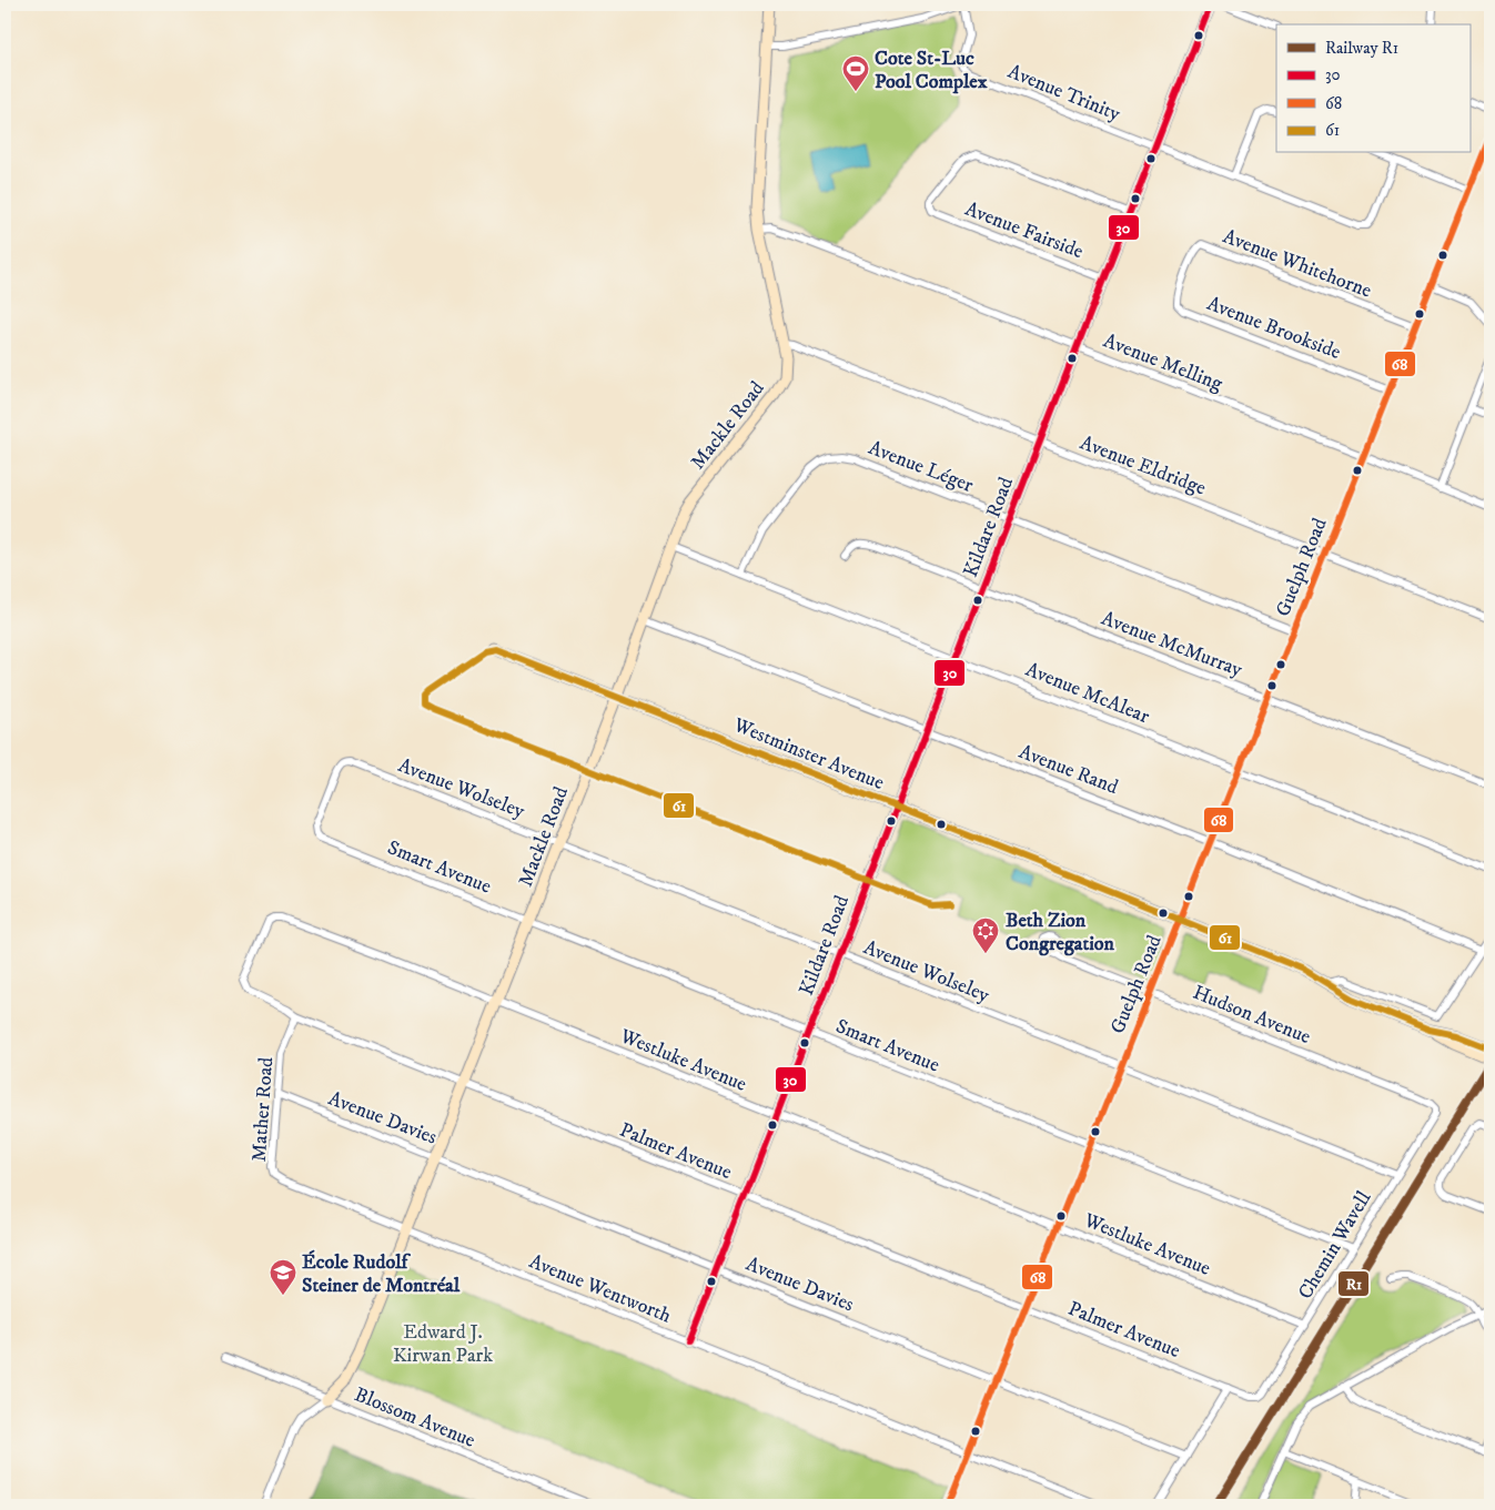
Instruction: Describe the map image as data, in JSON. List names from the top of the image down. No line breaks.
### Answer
{"streets":{"street":["Avenue Trinity","Avenue Fairside","Avenue Whitehorne","Avenue Brookside","Avenue Melling","Mackle Road","Avenue Eldridge","Avenue Léger","Kildare Road","Guelph Road","Avenue McMurray","Avenue McAlear","Westminster Avenue","Avenue Rand","Avenue Wolseley","Smart Avenue","Hudson Avenue","Westluke Avenue","Mather Road","Avenue Davies","Palmer Avenue","Chemin Wavell","Avenue Wentworth","Blossom Avenue"]},"crossings":[["Avenue Trinity","Kildare Road"],["Avenue Fairside","Kildare Road"],["Avenue Whitehorne","Avenue Brookside"],["Avenue Whitehorne","Guelph Road"],["Avenue Brookside","Guelph Road"],["Avenue Melling","Mackle Road"],["Avenue Melling","Kildare Road"],["Avenue Melling","Guelph Road"],["Mackle Road","Avenue Eldridge"],["Mackle Road","Avenue McAlear"],["Mackle Road","Westminster Avenue"],["Mackle Road","Avenue Rand"],["Mackle Road","Avenue Wolseley"],["Mackle Road","Smart Avenue"],["Mackle Road","Westluke Avenue"],["Mackle Road","Avenue Davies"],["Mackle Road","Palmer Avenue"],["Mackle Road","Avenue Wentworth"],["Mackle Road","Blossom Avenue"],["Avenue Eldridge","Kildare Road"],["Avenue Eldridge","Guelph Road"],["Avenue Léger","Kildare Road"],["Avenue Léger","Guelph Road"],["Avenue Léger","Avenue McAlear"],["Kildare Road","Avenue McMurray"],["Kildare Road","Avenue McAlear"],["Kildare Road","Westminster Avenue"],["Kildare Road","Avenue Rand"],["Kildare Road","Avenue Wolseley"],["Kildare Road","Smart Avenue"],["Kildare Road","Westluke Avenue"],["Kildare Road","Avenue Davies"],["Kildare Road","Palmer Avenue"],["Kildare Road","Avenue Wentworth"],["Guelph Road","Avenue McMurray"],["Guelph Road","Avenue McAlear"],["Guelph Road","Westminster Avenue"],["Guelph Road","Avenue Rand"],["Guelph Road","Avenue Wolseley"],["Guelph Road","Smart Avenue"],["Guelph Road","Hudson Avenue"],["Guelph Road","Westluke Avenue"],["Guelph Road","Avenue Davies"],["Guelph Road","Palmer Avenue"],["Guelph Road","Avenue Wentworth"],["Westminster Avenue","Avenue Rand"],["Avenue Wolseley","Smart Avenue"],["Avenue Wolseley","Chemin Wavell"],["Smart Avenue","Chemin Wavell"],["Hudson Avenue","Chemin Wavell"],["Westluke Avenue","Palmer Avenue"],["Westluke Avenue","Chemin Wavell"],["Mather Road","Avenue Davies"],["Mather Road","Palmer Avenue"],["Mather Road","Avenue Wentworth"],["Palmer Avenue","Chemin Wavell"]],"parks":["Edward J. Kirwan Park"],"places":{"sports":["Cote St-Luc Pool Complex"],"synagogue":["Beth Zion Congregation"],"school or university":["École Rudolf Steiner de Montréal"]},"lines":["transit line 30","transit line 68","transit line 61","rail line R1"],"legend":["Railway R1","30","68","61"]}
